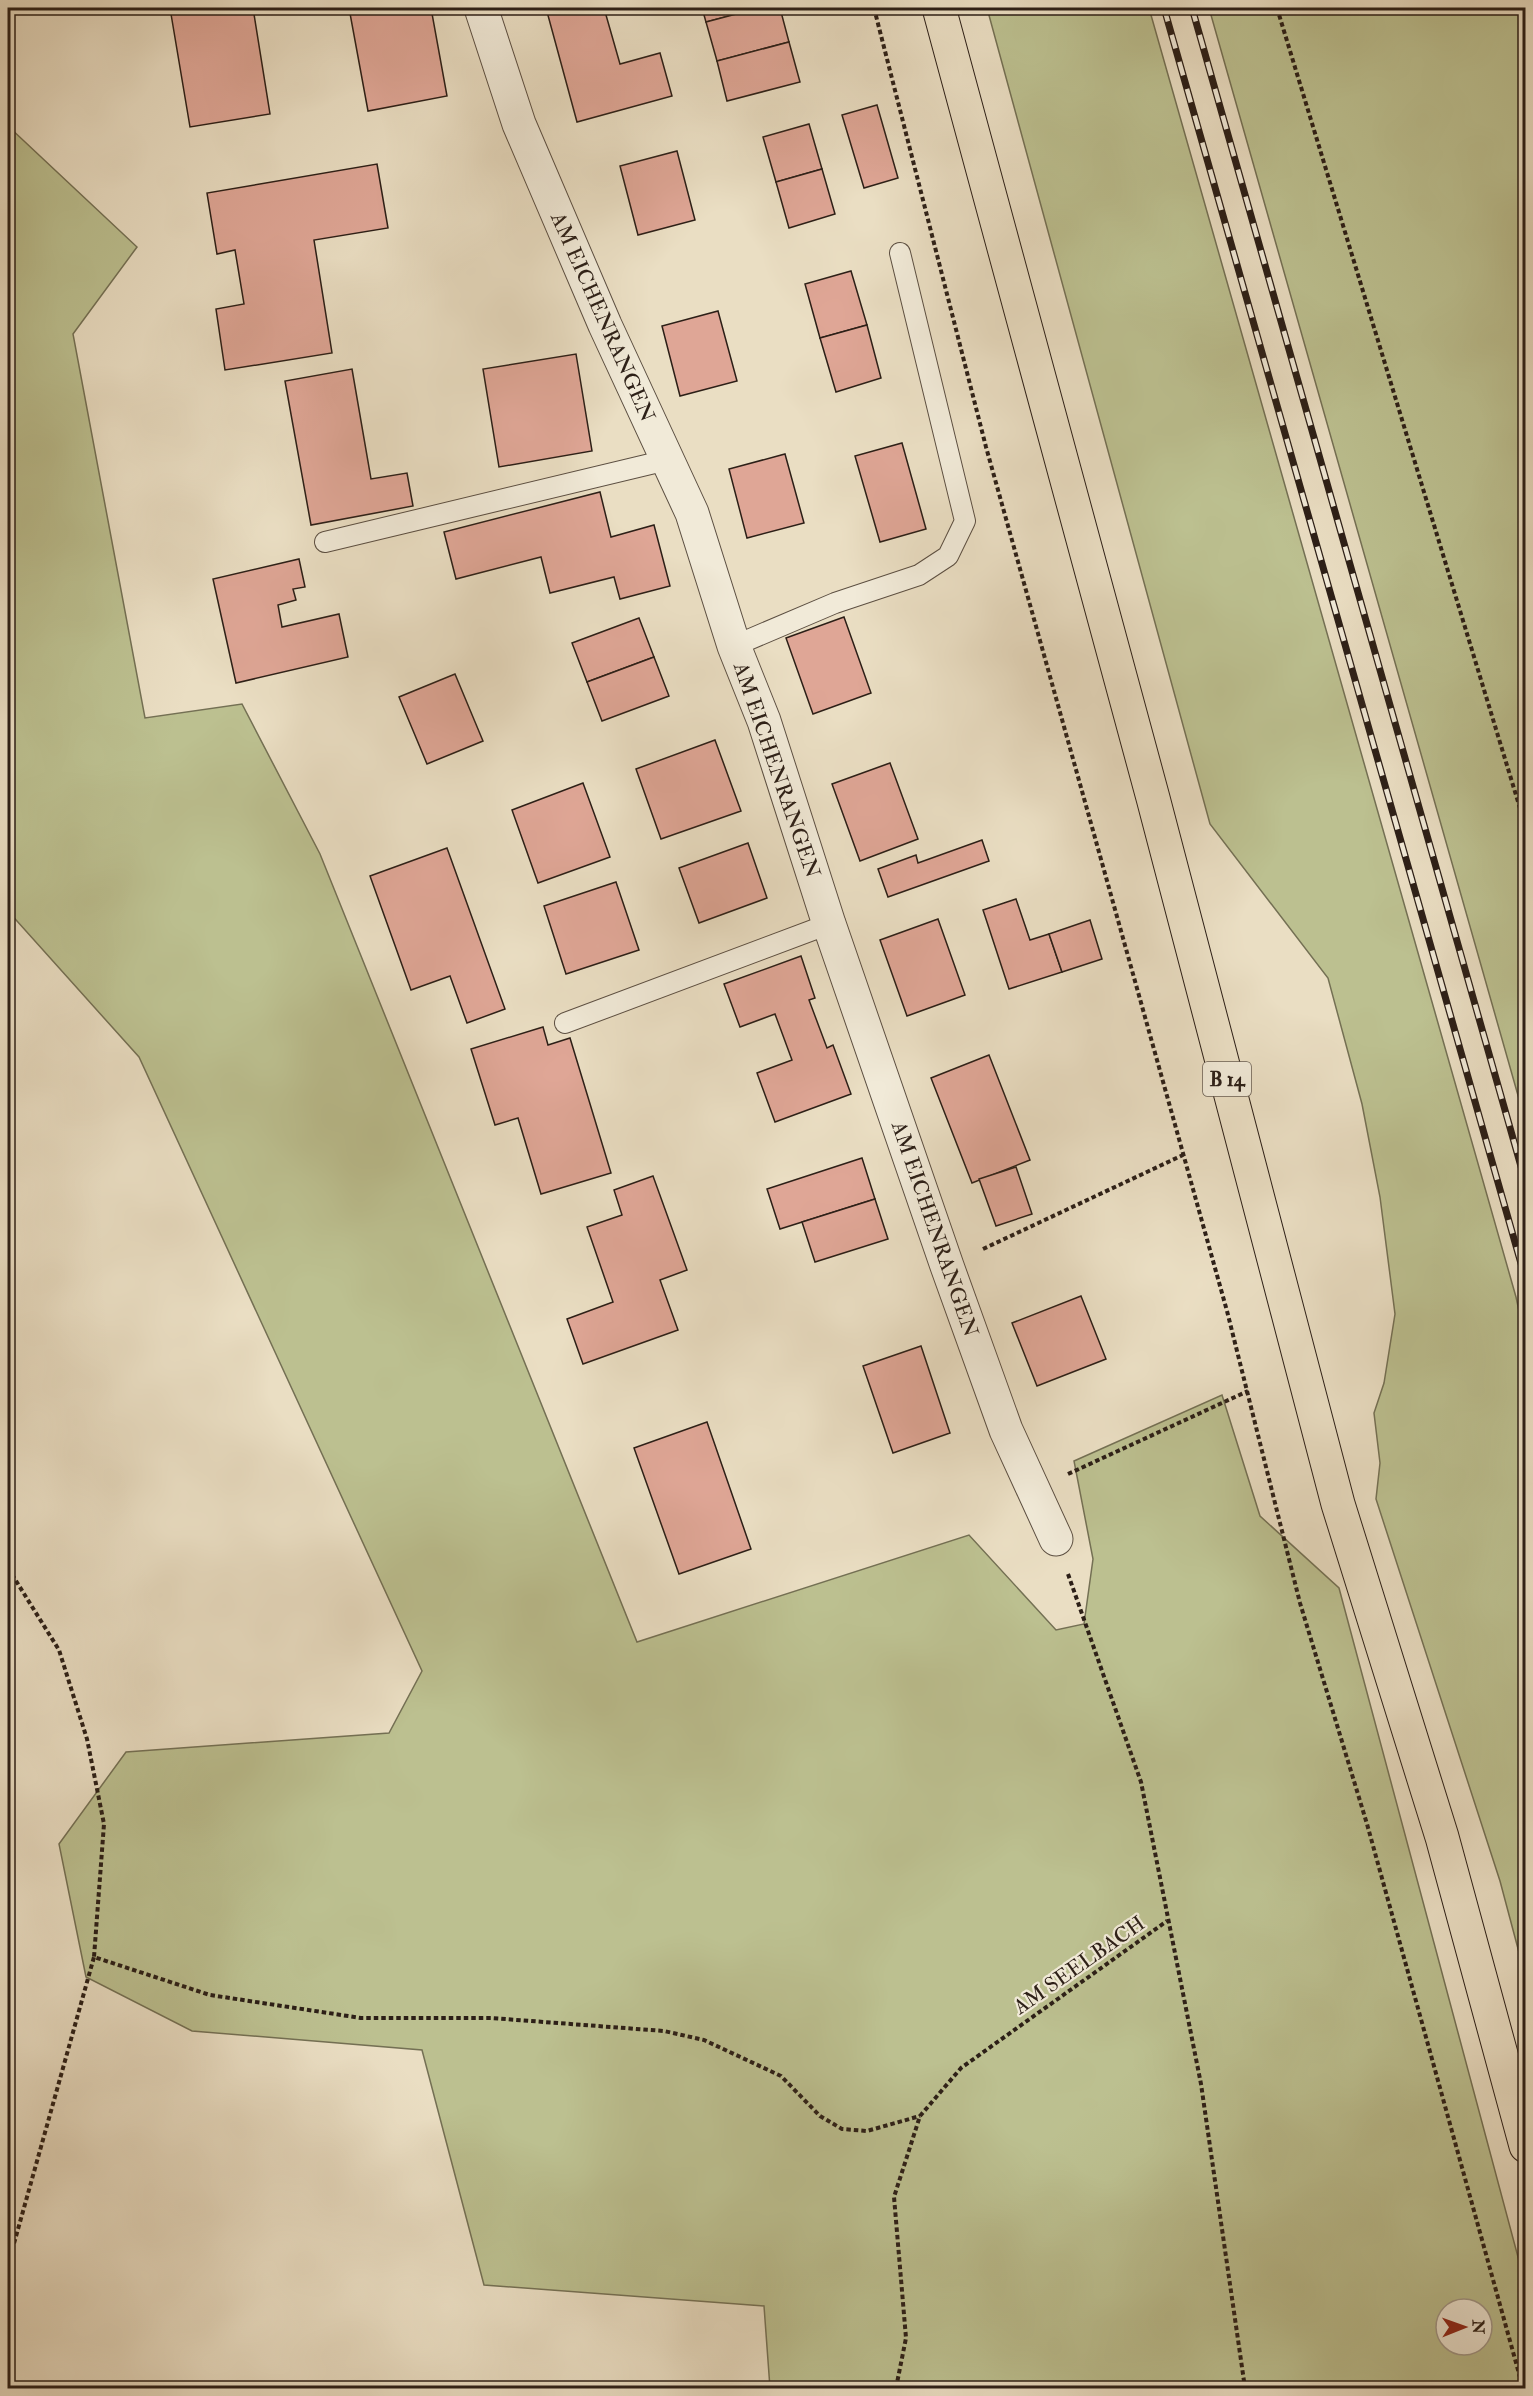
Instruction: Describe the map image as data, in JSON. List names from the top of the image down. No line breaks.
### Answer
{"streets":{"main road":["B 14"],"street":["AM EICHENRANGEN"],"path":["AM SEELBACH"]},"crossings":[["AM EICHENRANGEN","AM SEELBACH"]],"north":"right"}
